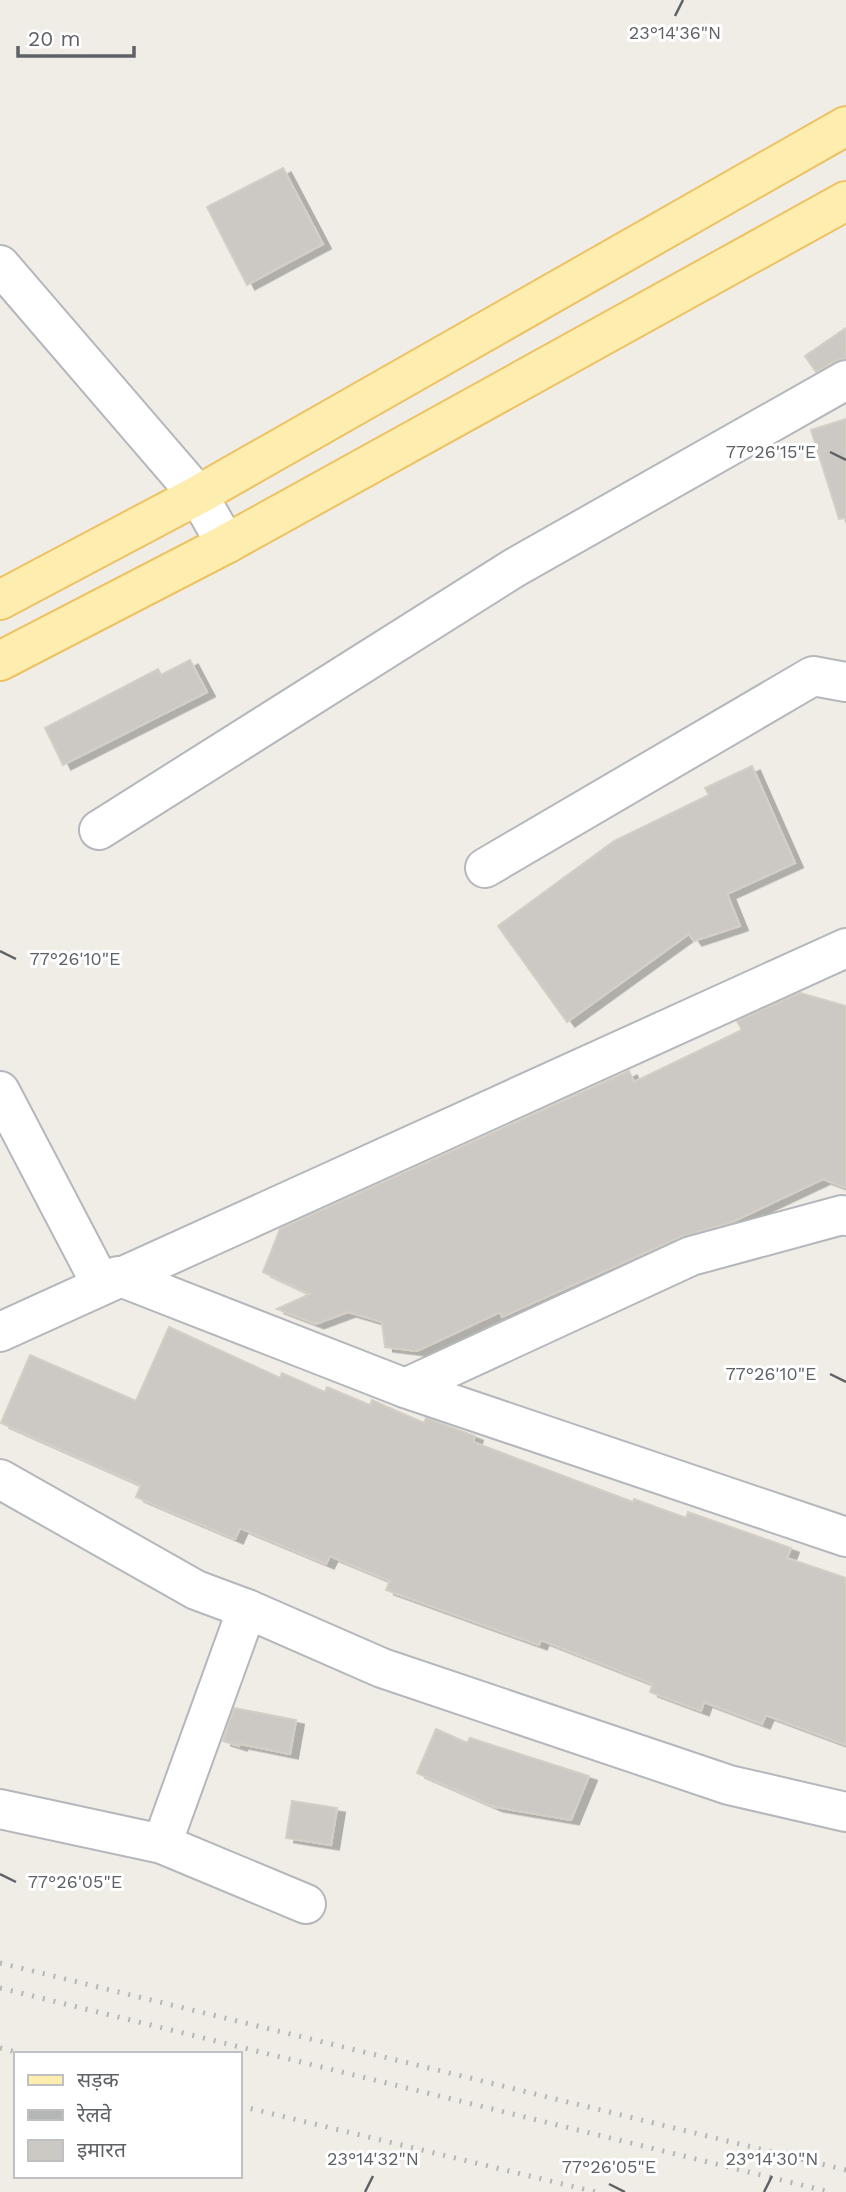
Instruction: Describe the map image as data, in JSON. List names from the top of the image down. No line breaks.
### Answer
{"legend":["सड़क","रेलवे","इमारत"],"scale_bar":"20 m","coordinates":["23°14'36\"N","77°26'15\"E","77°26'10\"E","77°26'05\"E","23°14'32\"N","23°14'30\"N"]}
